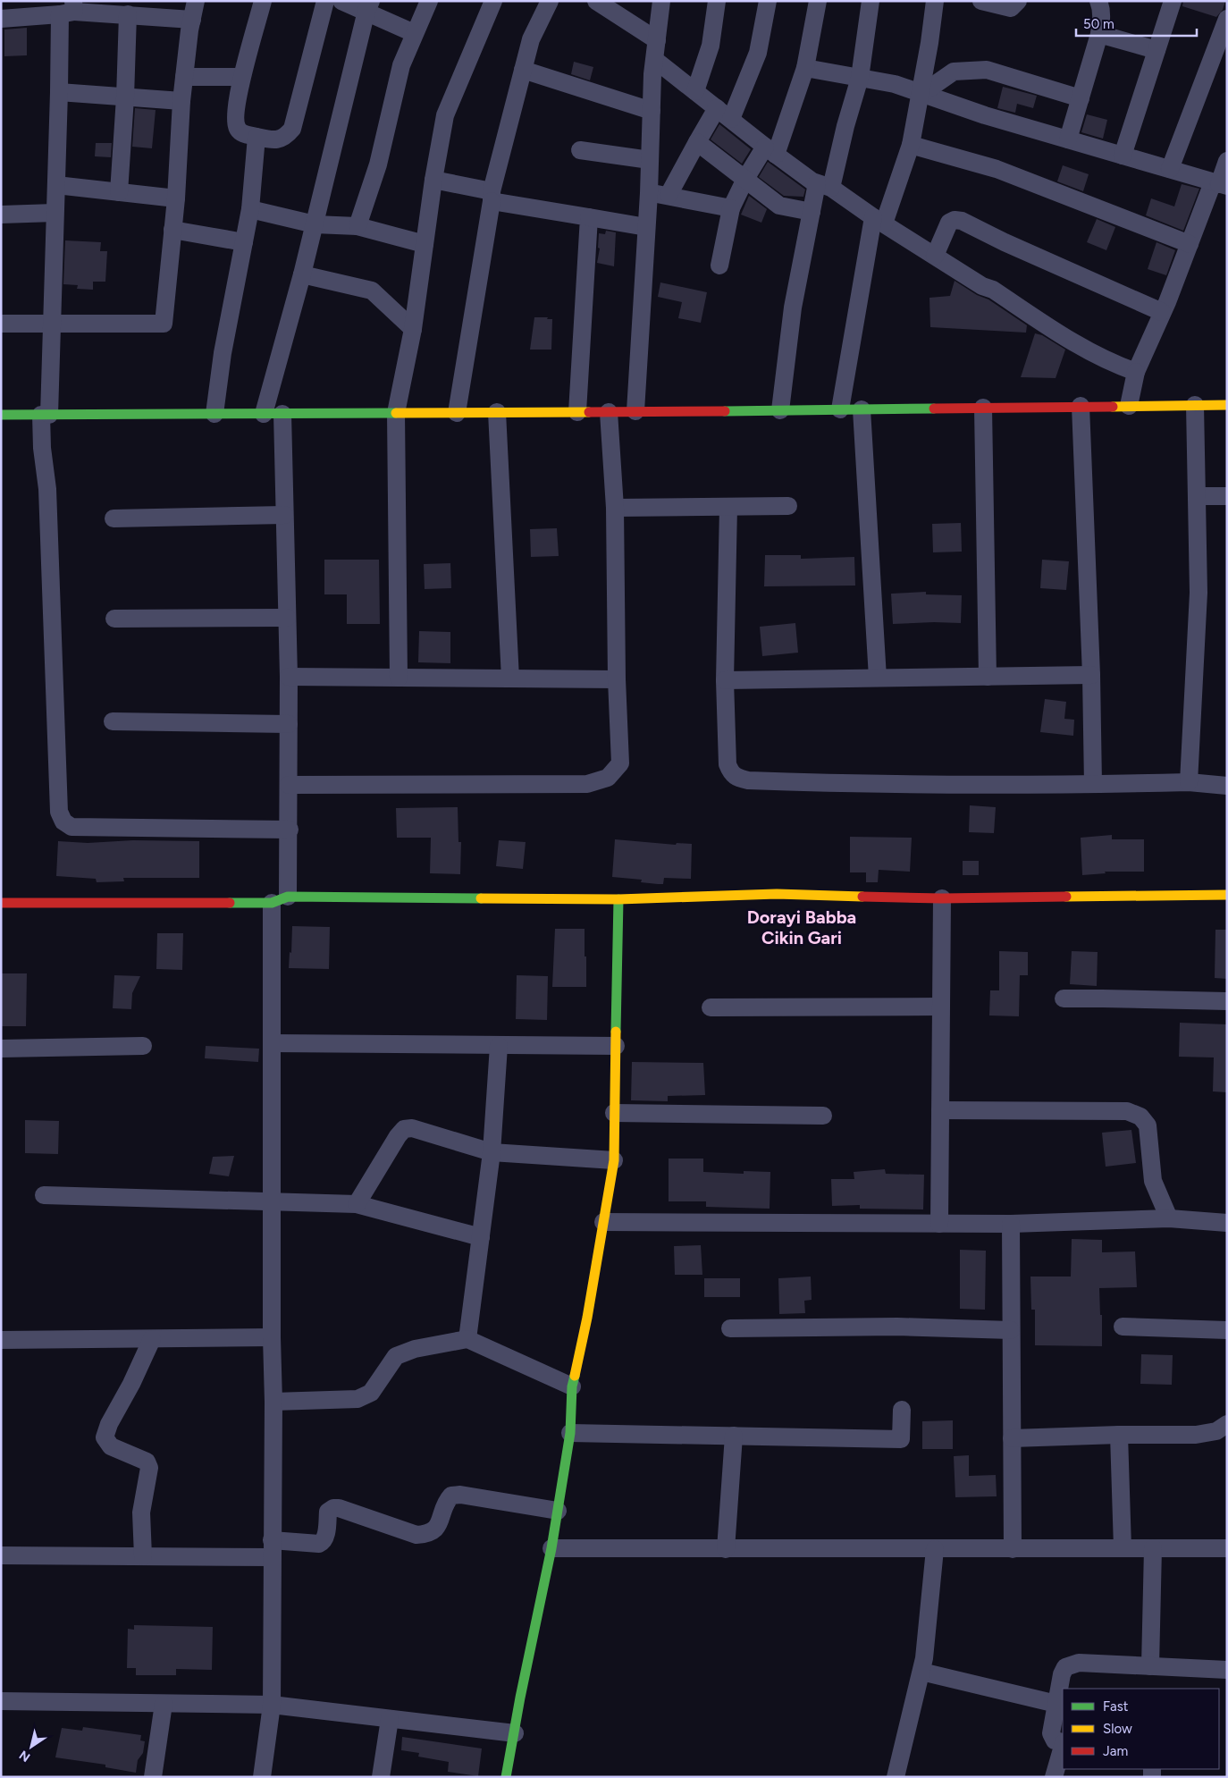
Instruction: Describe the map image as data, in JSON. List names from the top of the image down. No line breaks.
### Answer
{"districts":["Dorayi Babba Cikin Gari"],"legend":["Fast","Slow","Jam"],"scale_bar":"50 m","north":"bottom left"}
